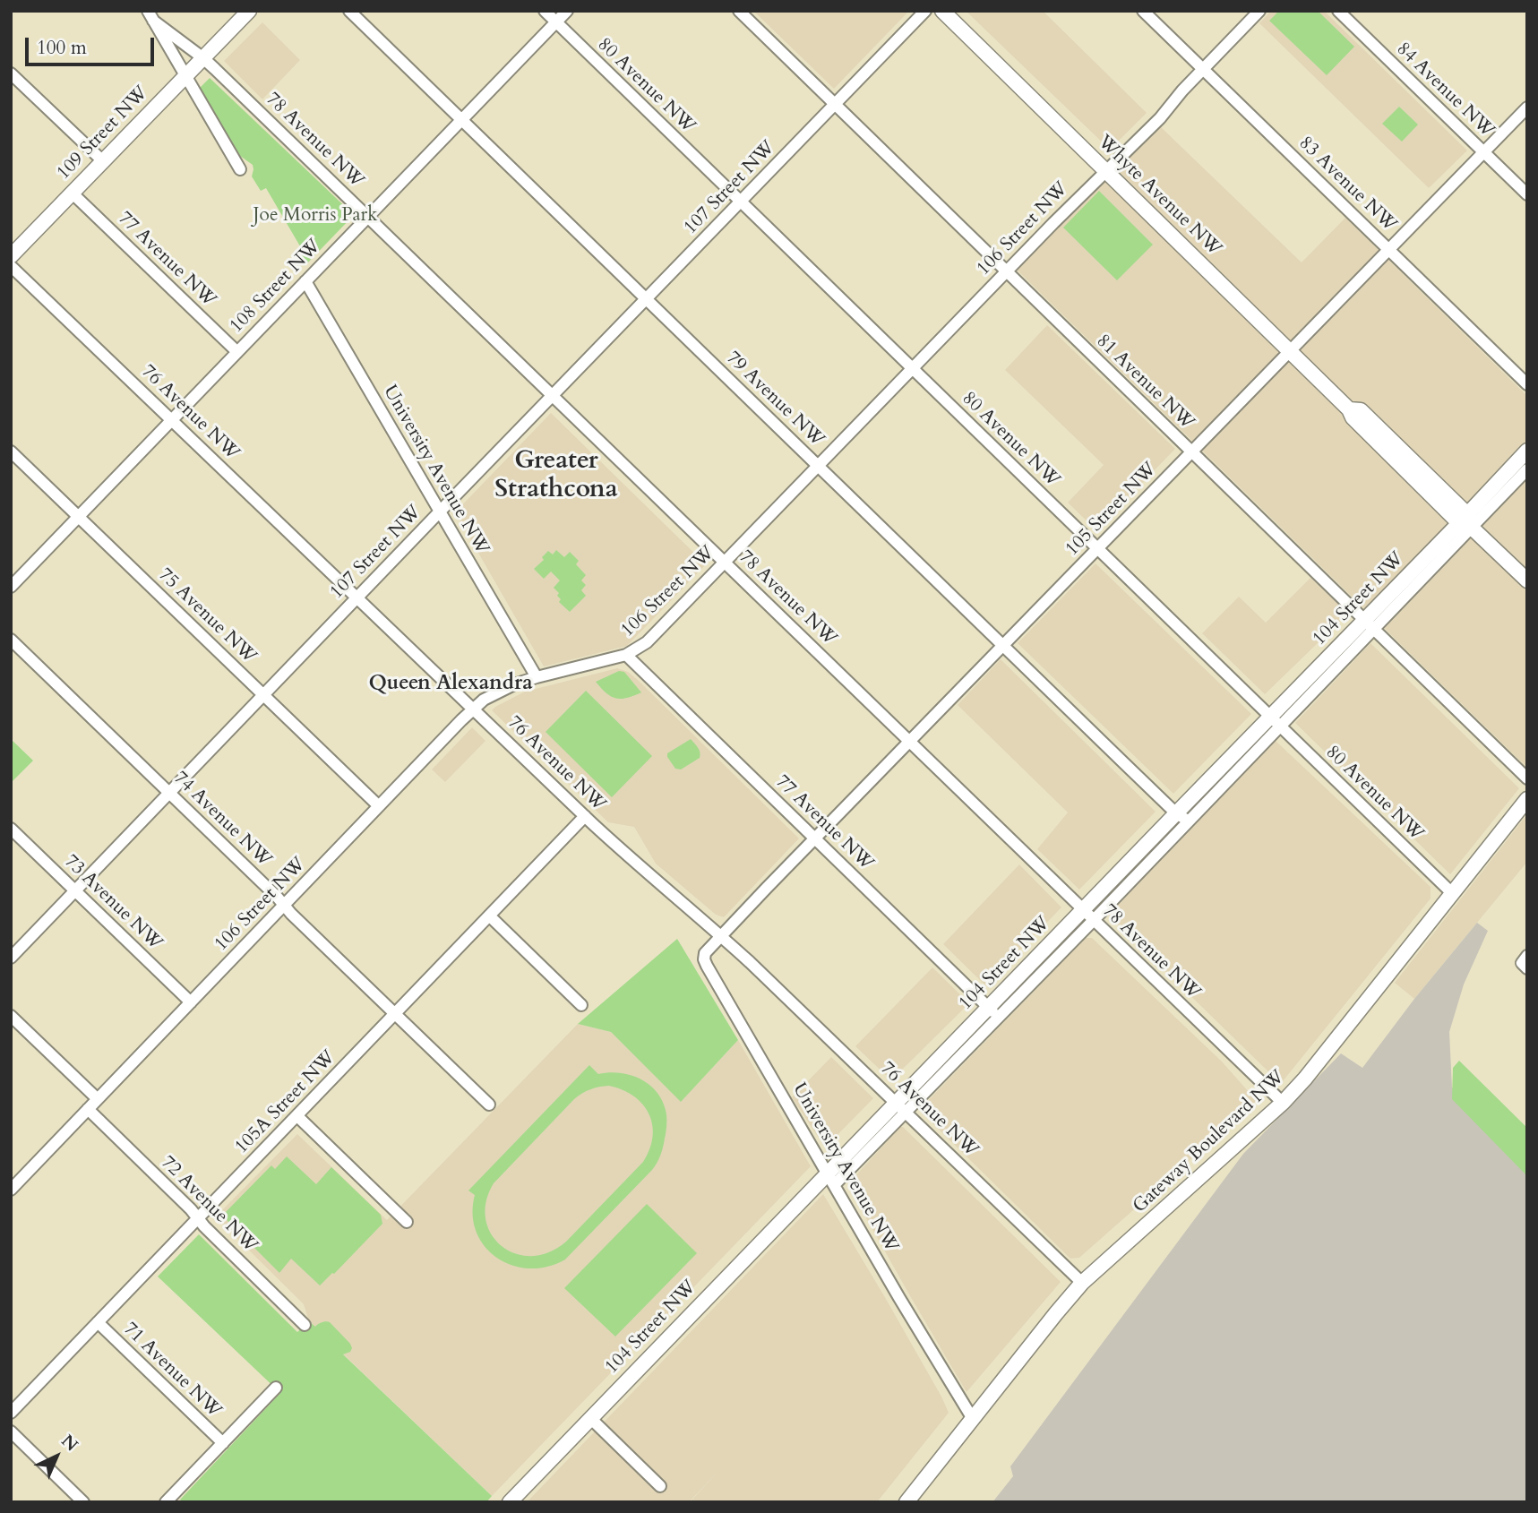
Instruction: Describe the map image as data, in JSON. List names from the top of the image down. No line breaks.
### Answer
{"streets":{"main road":["109 Street NW","Whyte Avenue NW","104 Street NW","Gateway Boulevard NW"],"street":["80 Avenue NW","84 Avenue NW","78 Avenue NW","83 Avenue NW","107 Street NW","106 Street NW","77 Avenue NW","108 Street NW","81 Avenue NW","79 Avenue NW","76 Avenue NW","University Avenue NW","105 Street NW","75 Avenue NW","74 Avenue NW","73 Avenue NW","105A Street NW","72 Avenue NW","71 Avenue NW"]},"crossings":[["80 Avenue NW","107 Street NW"],["80 Avenue NW","106 Street NW"],["80 Avenue NW","108 Street NW"],["80 Avenue NW","105 Street NW"],["80 Avenue NW","104 Street NW"],["80 Avenue NW","Gateway Boulevard NW"],["84 Avenue NW","105 Street NW"],["109 Street NW","78 Avenue NW"],["109 Street NW","77 Avenue NW"],["78 Avenue NW","107 Street NW"],["78 Avenue NW","106 Street NW"],["78 Avenue NW","108 Street NW"],["78 Avenue NW","105 Street NW"],["78 Avenue NW","104 Street NW"],["78 Avenue NW","Gateway Boulevard NW"],["83 Avenue NW","106 Street NW"],["83 Avenue NW","105 Street NW"],["107 Street NW","81 Avenue NW"],["107 Street NW","79 Avenue NW"],["107 Street NW","76 Avenue NW"],["107 Street NW","University Avenue NW"],["107 Street NW","75 Avenue NW"],["107 Street NW","74 Avenue NW"],["107 Street NW","73 Avenue NW"],["Whyte Avenue NW","106 Street NW"],["Whyte Avenue NW","105 Street NW"],["Whyte Avenue NW","104 Street NW"],["106 Street NW","77 Avenue NW"],["106 Street NW","81 Avenue NW"],["106 Street NW","79 Avenue NW"],["106 Street NW","76 Avenue NW"],["106 Street NW","University Avenue NW"],["106 Street NW","75 Avenue NW"],["106 Street NW","74 Avenue NW"],["106 Street NW","73 Avenue NW"],["106 Street NW","72 Avenue NW"],["77 Avenue NW","108 Street NW"],["77 Avenue NW","105 Street NW"],["77 Avenue NW","104 Street NW"],["108 Street NW","79 Avenue NW"],["108 Street NW","76 Avenue NW"],["108 Street NW","University Avenue NW"],["108 Street NW","75 Avenue NW"],["81 Avenue NW","105 Street NW"],["81 Avenue NW","104 Street NW"],["79 Avenue NW","105 Street NW"],["79 Avenue NW","104 Street NW"],["76 Avenue NW","University Avenue NW"],["76 Avenue NW","105 Street NW"],["76 Avenue NW","104 Street NW"],["76 Avenue NW","105A Street NW"],["76 Avenue NW","Gateway Boulevard NW"],["University Avenue NW","105 Street NW"],["University Avenue NW","104 Street NW"],["University Avenue NW","Gateway Boulevard NW"],["74 Avenue NW","105A Street NW"],["105A Street NW","72 Avenue NW"],["105A Street NW","71 Avenue NW"]],"districts":["Greater Strathcona","Queen Alexandra"],"parks":["Joe Morris Park"],"scale_bar":"100 m","north":"top right"}
